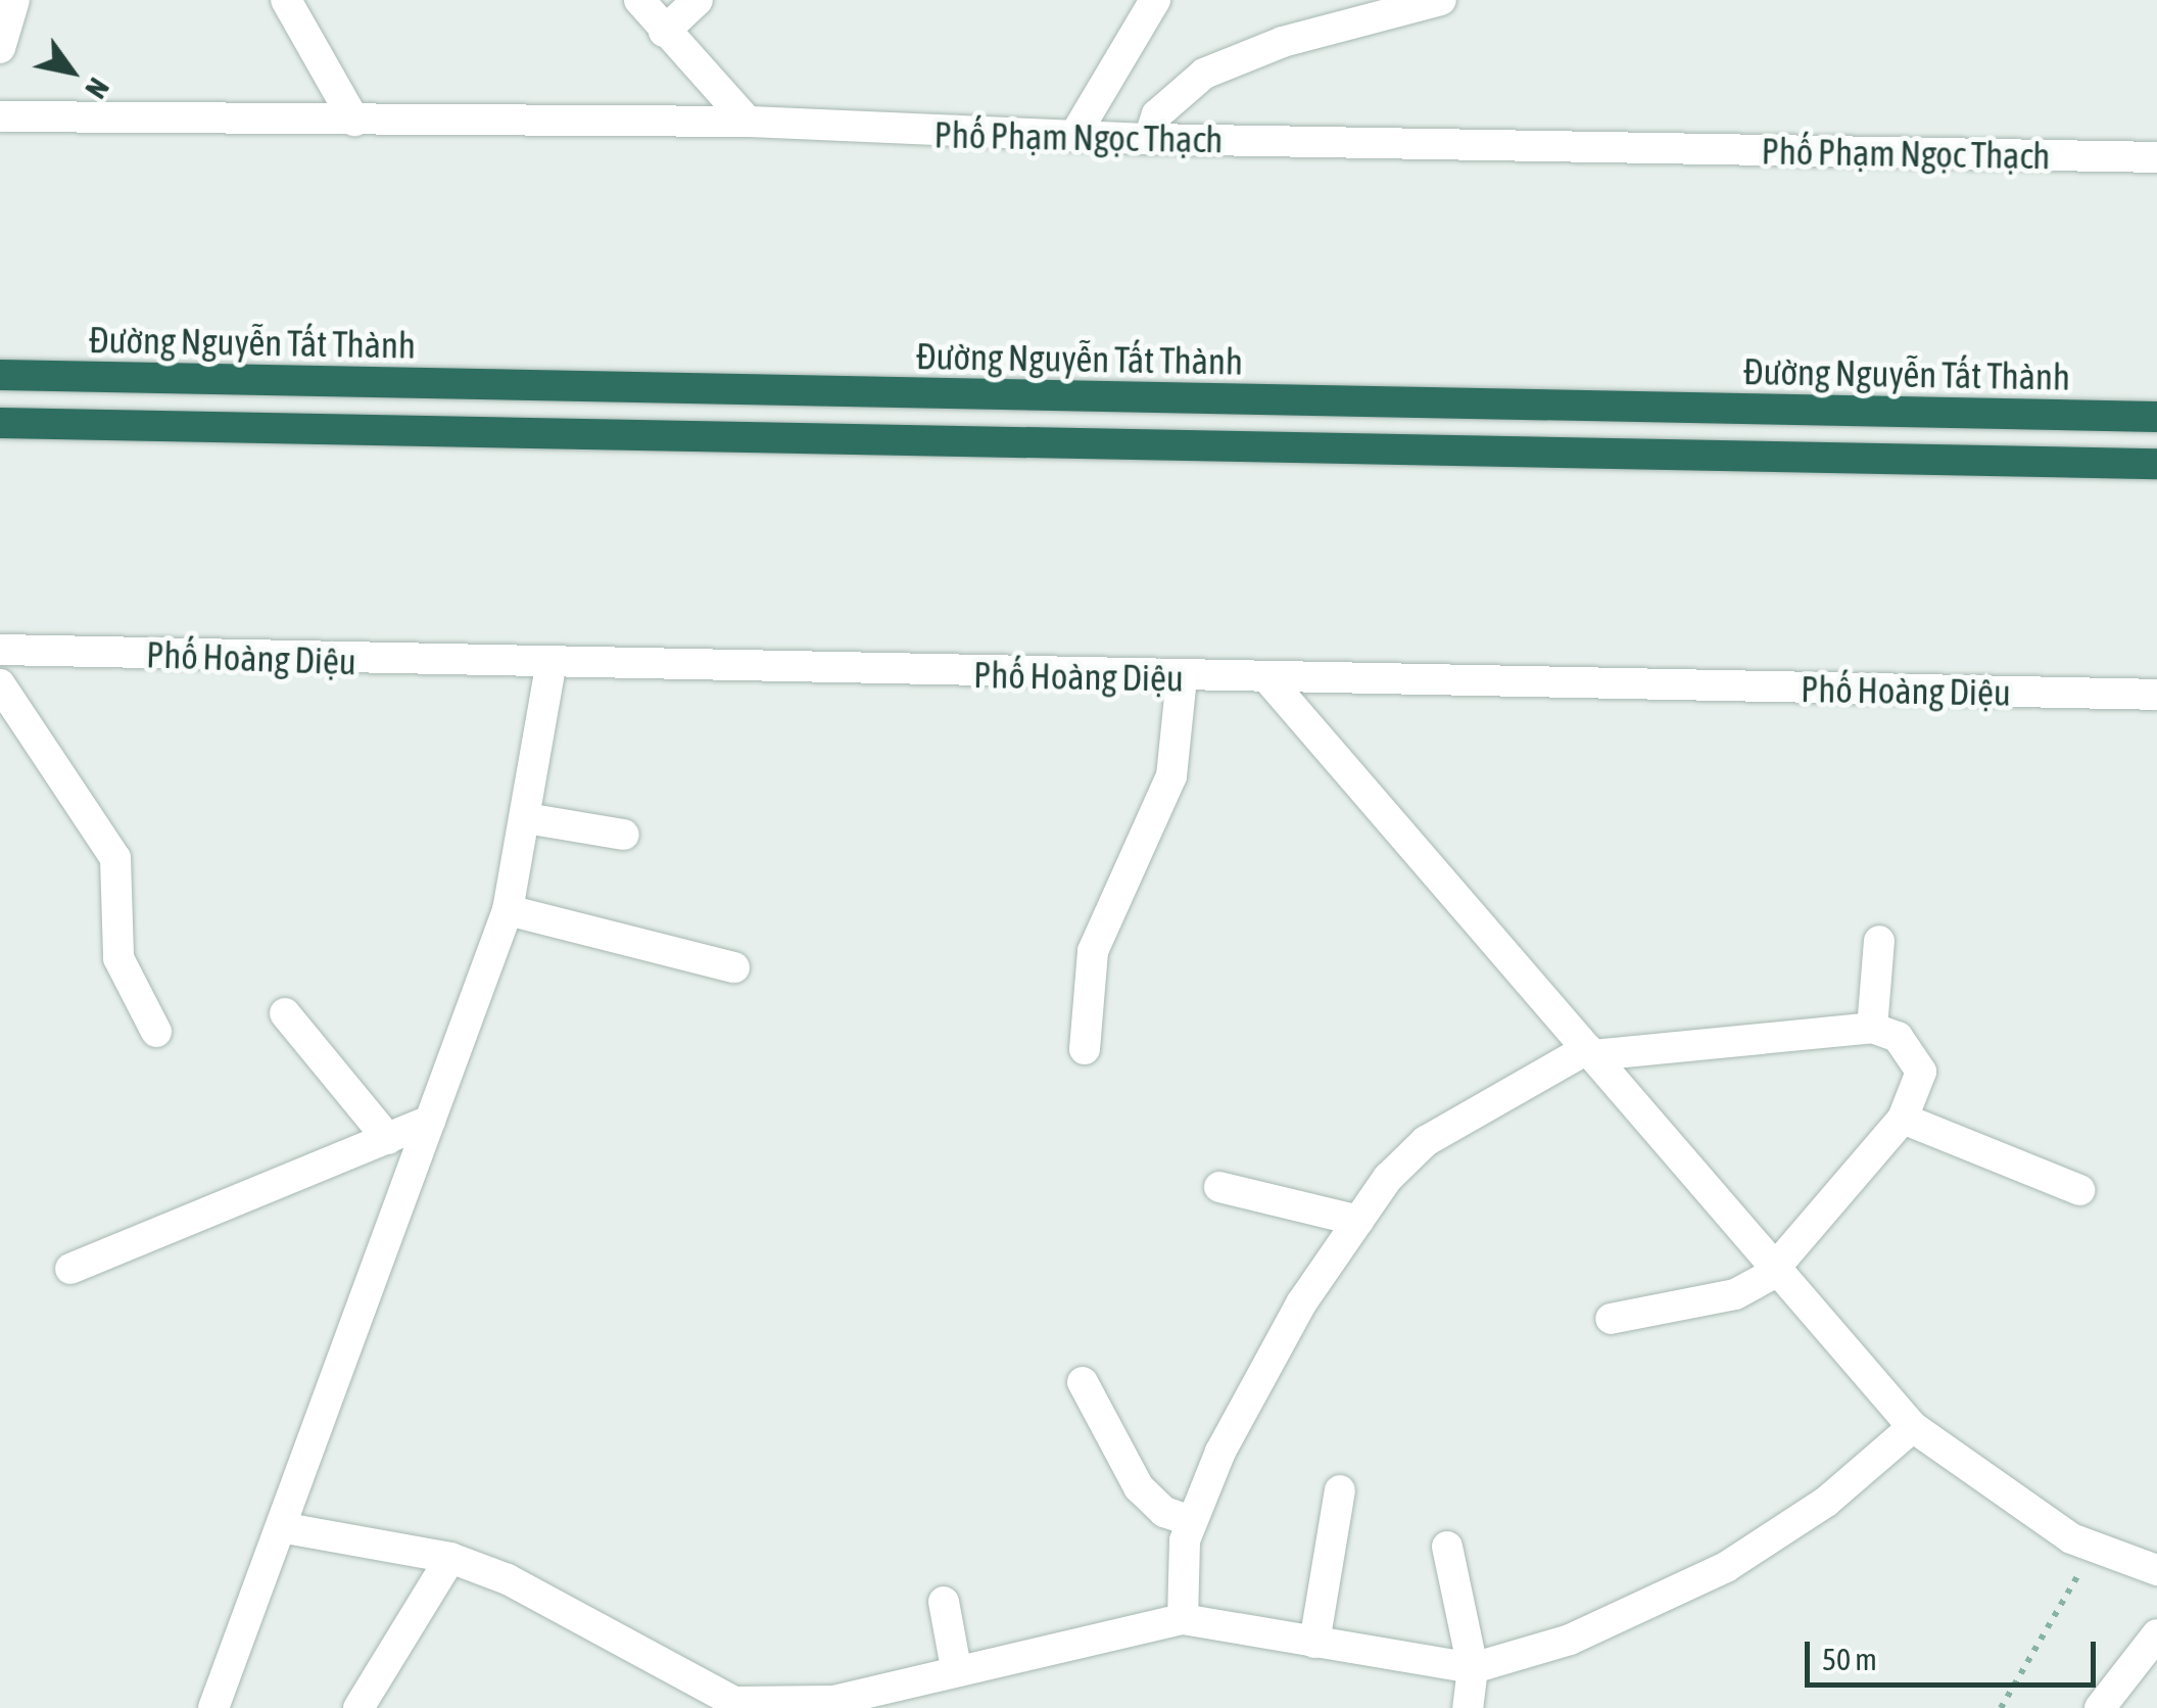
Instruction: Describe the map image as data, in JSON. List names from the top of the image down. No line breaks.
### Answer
{"streets":{"highway":["Đường Nguyễn Tất Thành"],"street":["Phố Phạm Ngọc Thạch","Phố Hoàng Diệu"]},"scale_bar":"50 m","north":"bottom right"}
